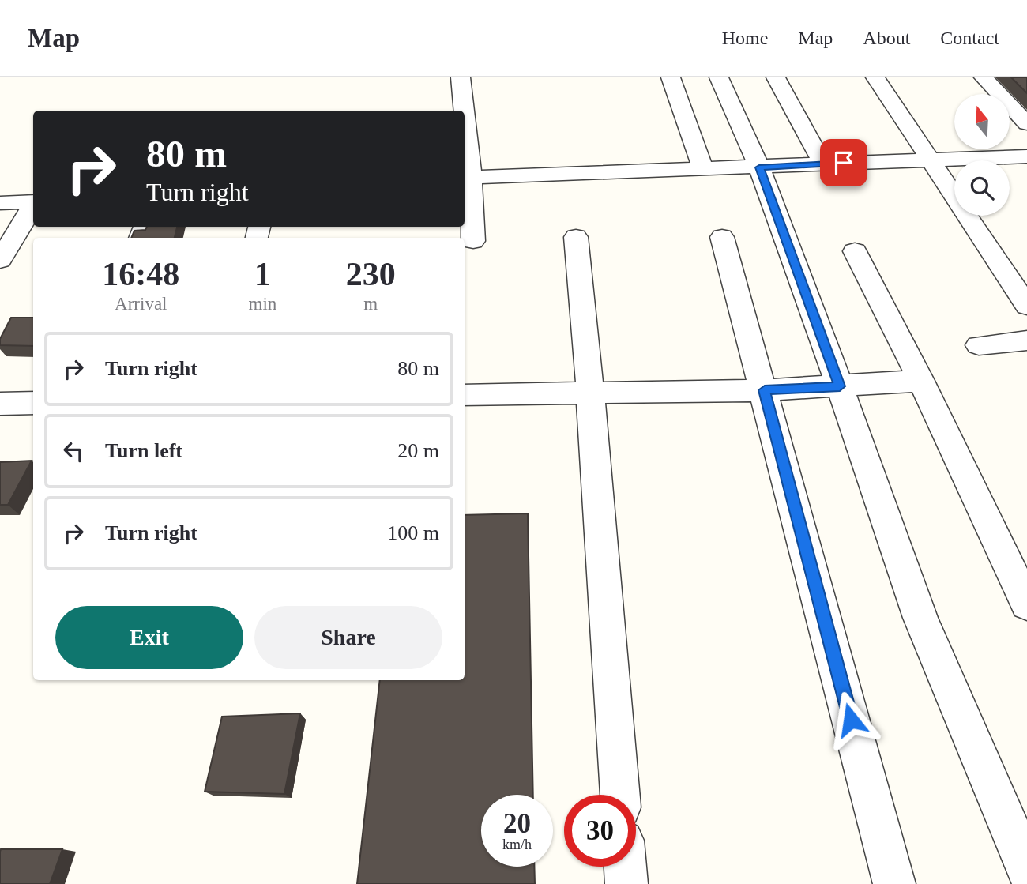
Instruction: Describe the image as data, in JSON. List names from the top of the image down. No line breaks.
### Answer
{"north":"top","page":{"header":"Map","nav":["Home","Map","About","Contact"],"turn":["80 m","Turn right"],"eta":["16:48","Arrival","1","min","230","m"],"list":[{"name":"Turn right","value":"80 m"},{"name":"Turn left","value":"20 m"},{"name":"Turn right","value":"100 m"}],"buttons":["Exit","Share"],"speed":"20 km/h","limit":"30"}}
